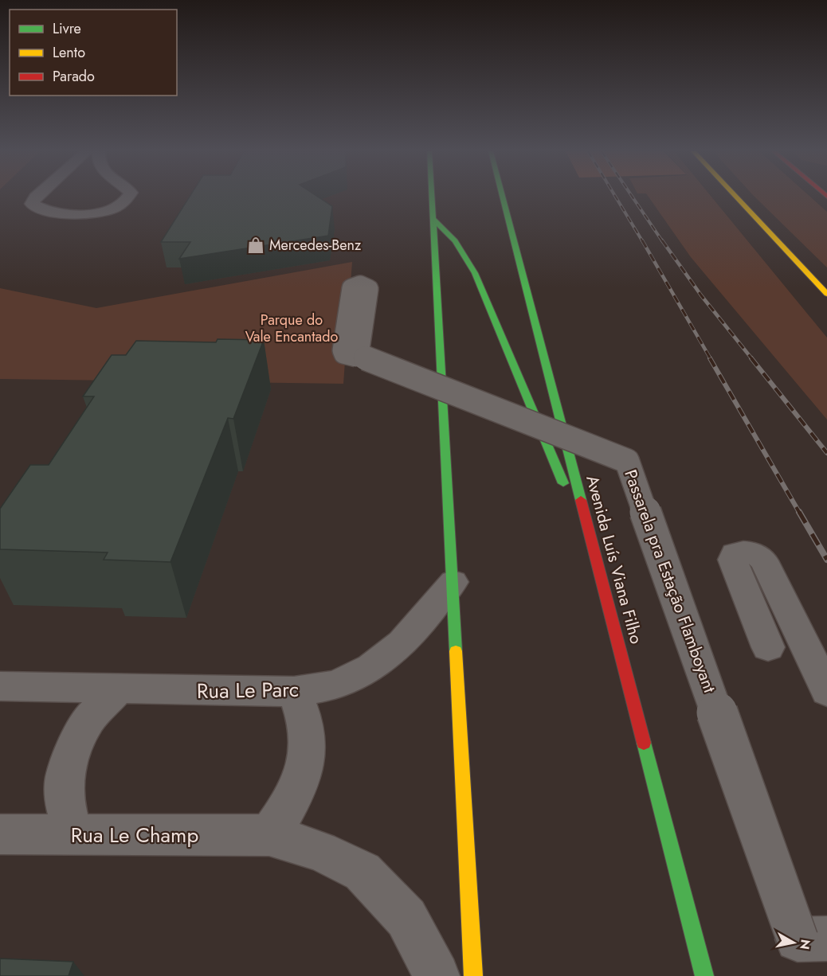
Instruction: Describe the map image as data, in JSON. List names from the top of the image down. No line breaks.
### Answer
{"streets":{"main road":["Avenida Luís Viana Filho"],"street":["Passarela pra Estação Flamboyant","Rua Le Parc","Rua Le Champ"]},"parks":["Parque do Vale Encantado"],"places":{"shop":["Mercedes-Benz"]},"legend":["Livre","Lento","Parado"],"north":"right"}
